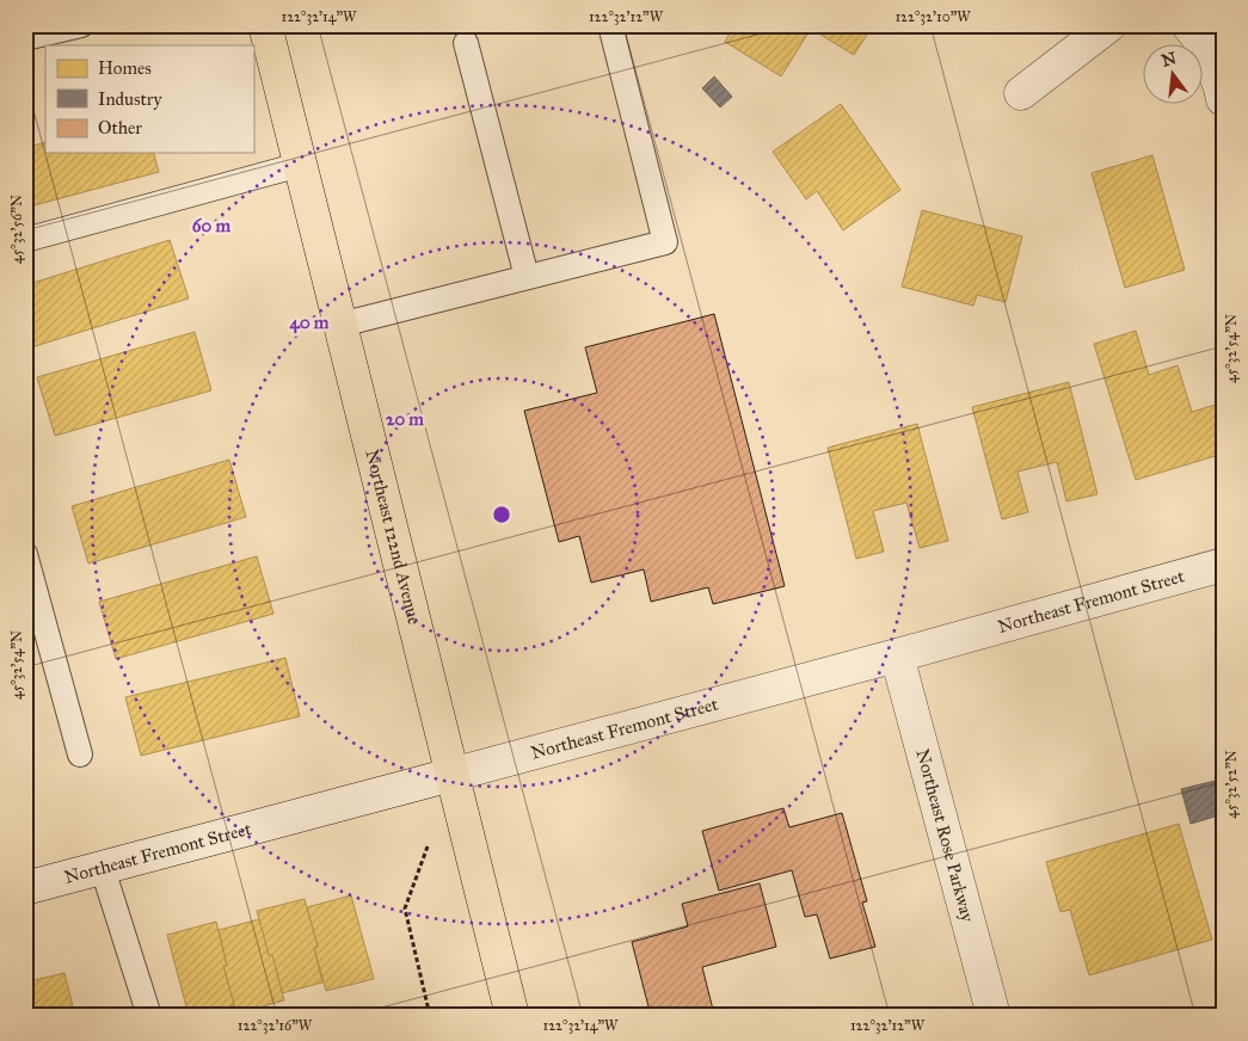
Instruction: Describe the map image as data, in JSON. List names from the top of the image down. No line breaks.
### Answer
{"streets":{"main road":["Northeast 122nd Avenue"],"street":["Northeast Fremont Street","Northeast Rose Parkway"]},"crossings":[["Northeast 122nd Avenue","Northeast Fremont Street"],["Northeast Fremont Street","Northeast Rose Parkway"]],"legend":["Homes","Industry","Other"],"north":"top","coordinates":["122°32'14\"W","122°32'12\"W","122°32'10\"W","45°32'56\"N","45°32'54\"N","45°32'52\"N","122°32'16\"W"],"rings":["60 m","40 m","20 m"]}
